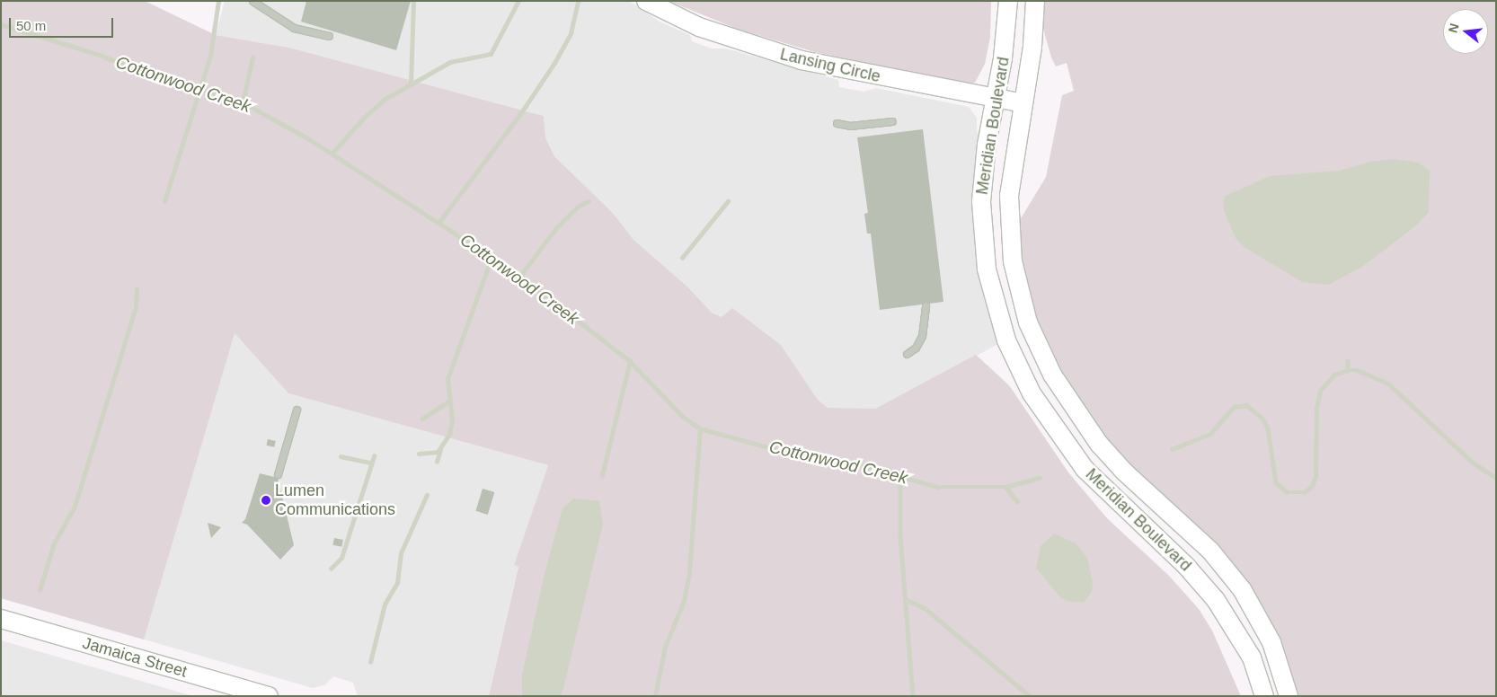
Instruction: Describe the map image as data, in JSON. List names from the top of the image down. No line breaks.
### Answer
{"streets":{"main road":["Lansing Circle","Meridian Boulevard","Jamaica Street"]},"crossings":[["Lansing Circle","Meridian Boulevard"]],"water":["Cottonwood Creek"],"places":["Lumen Communications"],"scale_bar":"50 m","north":"left"}
